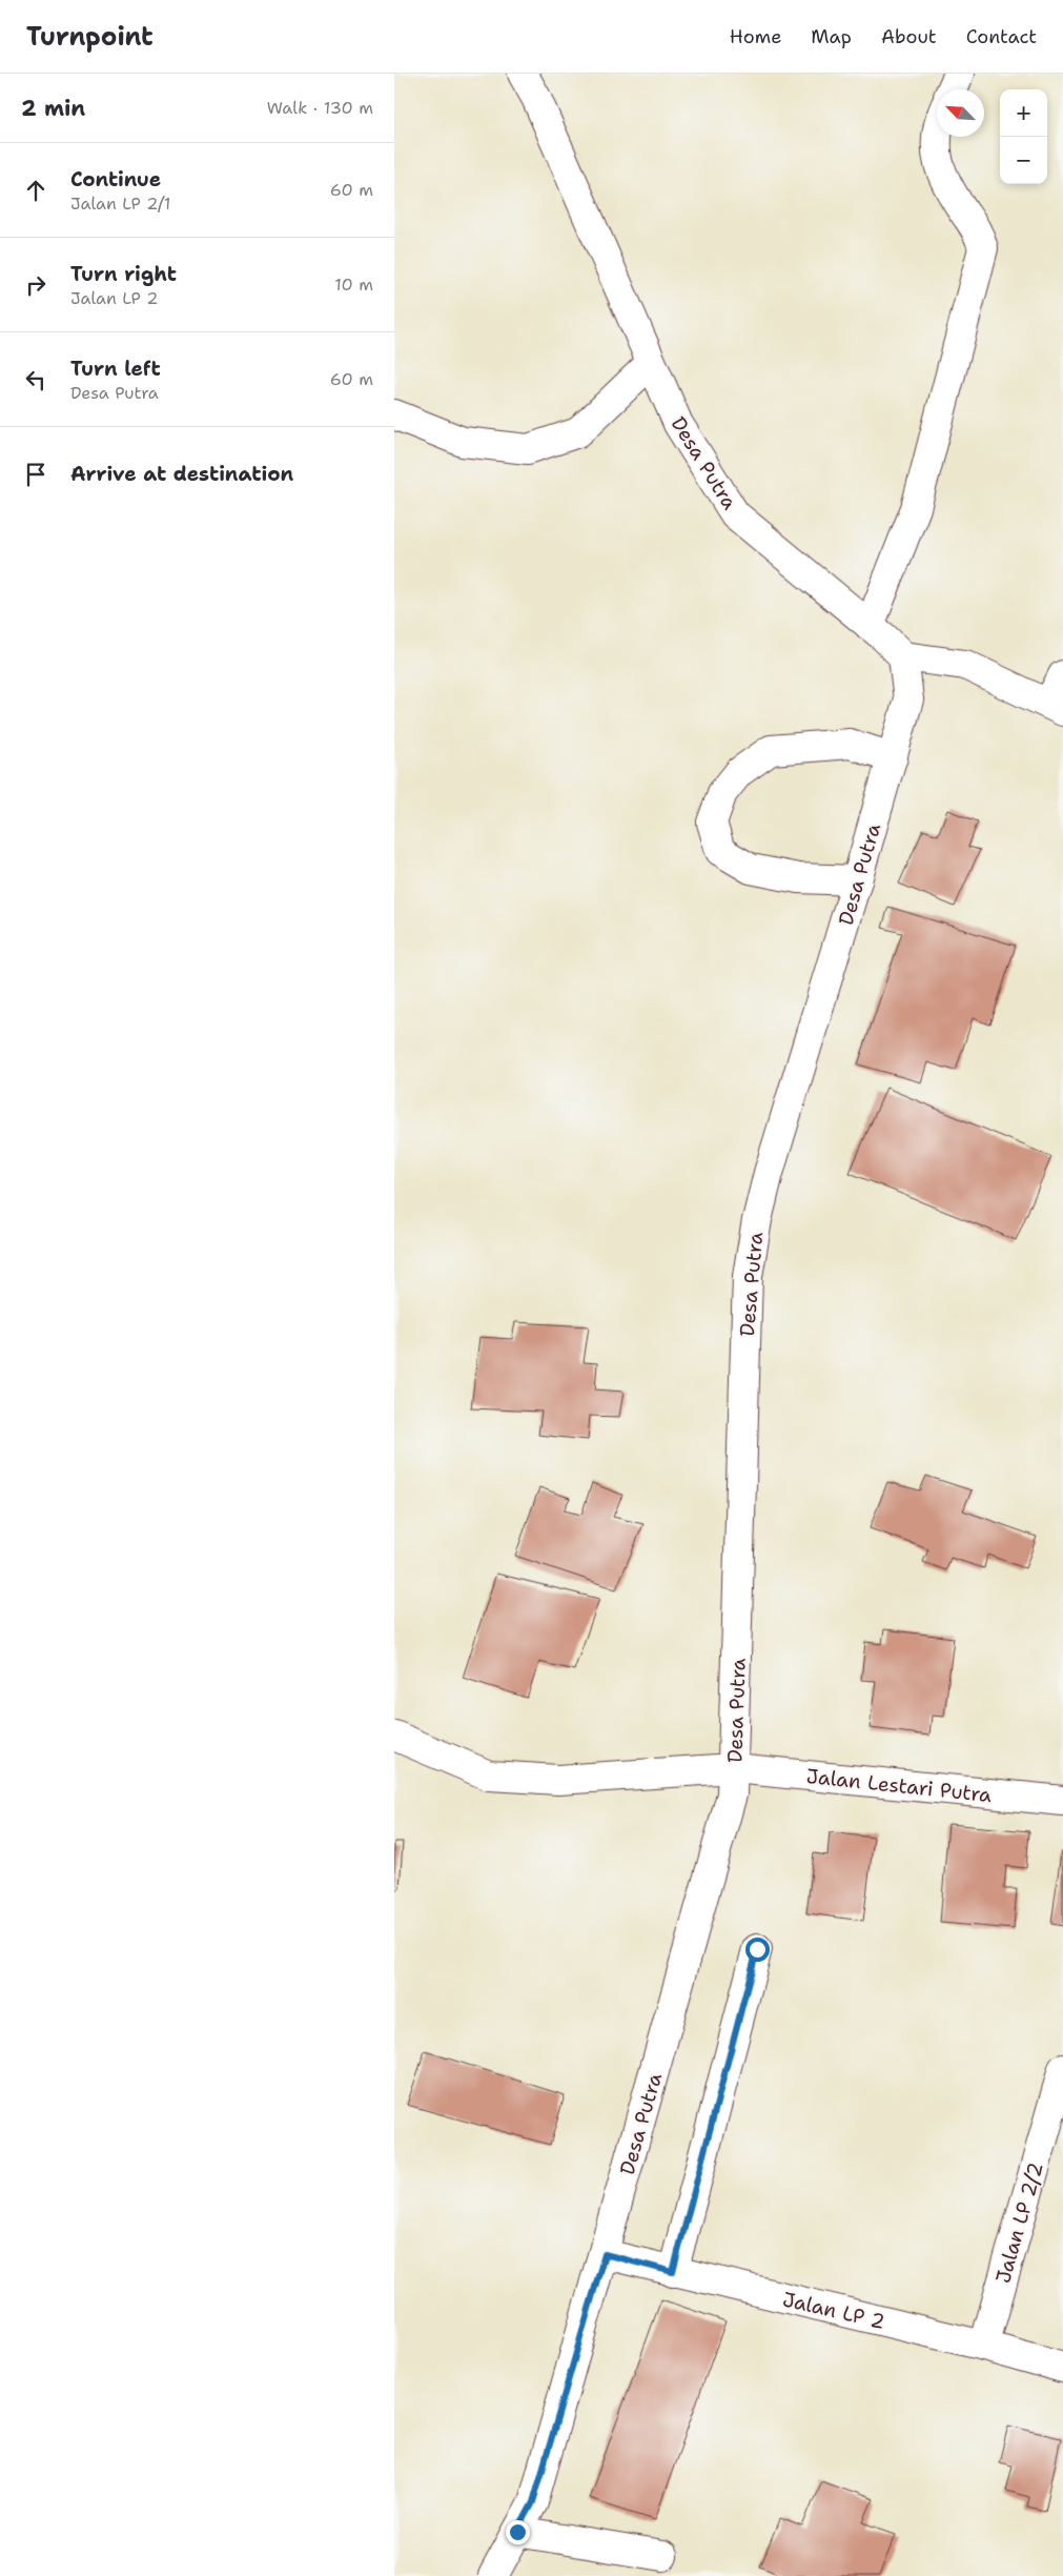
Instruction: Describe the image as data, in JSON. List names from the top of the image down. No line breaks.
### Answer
{"streets":{"street":["Desa Putra","Jalan Lestari Putra","Jalan LP 2/2","Jalan LP 2"]},"crossings":[["Desa Putra","Jalan Lestari Putra"],["Desa Putra","Jalan LP 2"],["Jalan LP 2/2","Jalan LP 2"]],"north":"top left","page":{"header":"Turnpoint","nav":["Home","Map","About","Contact"],"heading":["2 min","Walk · 130 m"],"map_buttons":["+","−"],"list":[["Continue","Jalan LP 2/1","60 m"],["Turn right","Jalan LP 2","10 m"],["Turn left","Desa Putra","60 m"],"Arrive at destination"]}}
